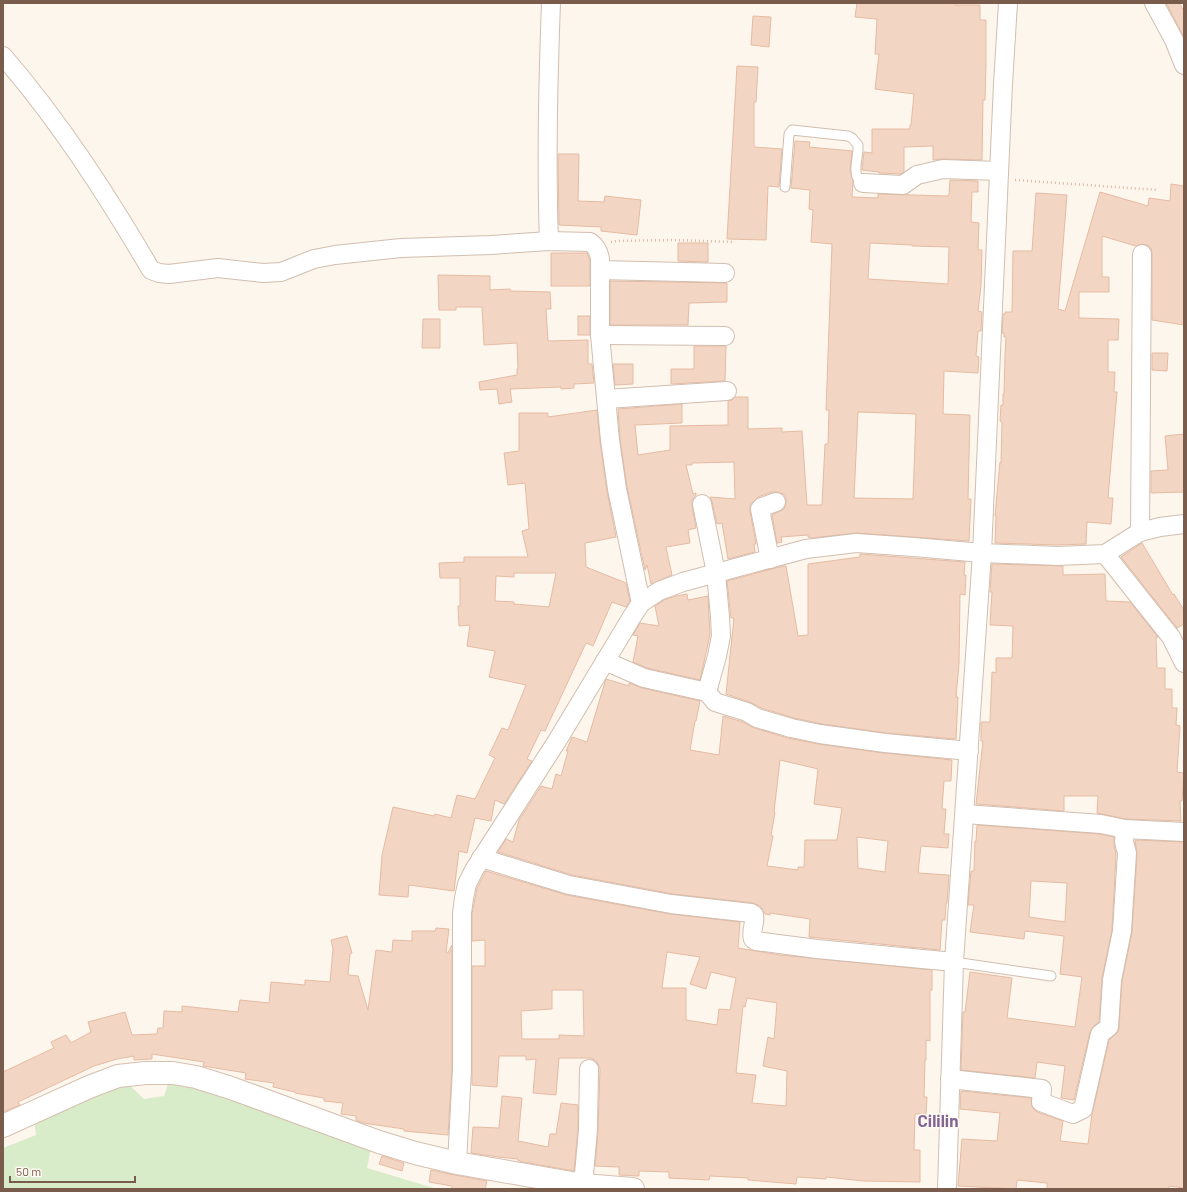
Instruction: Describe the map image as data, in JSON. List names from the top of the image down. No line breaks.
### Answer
{"districts":["Cililin"],"scale_bar":"50 m"}
